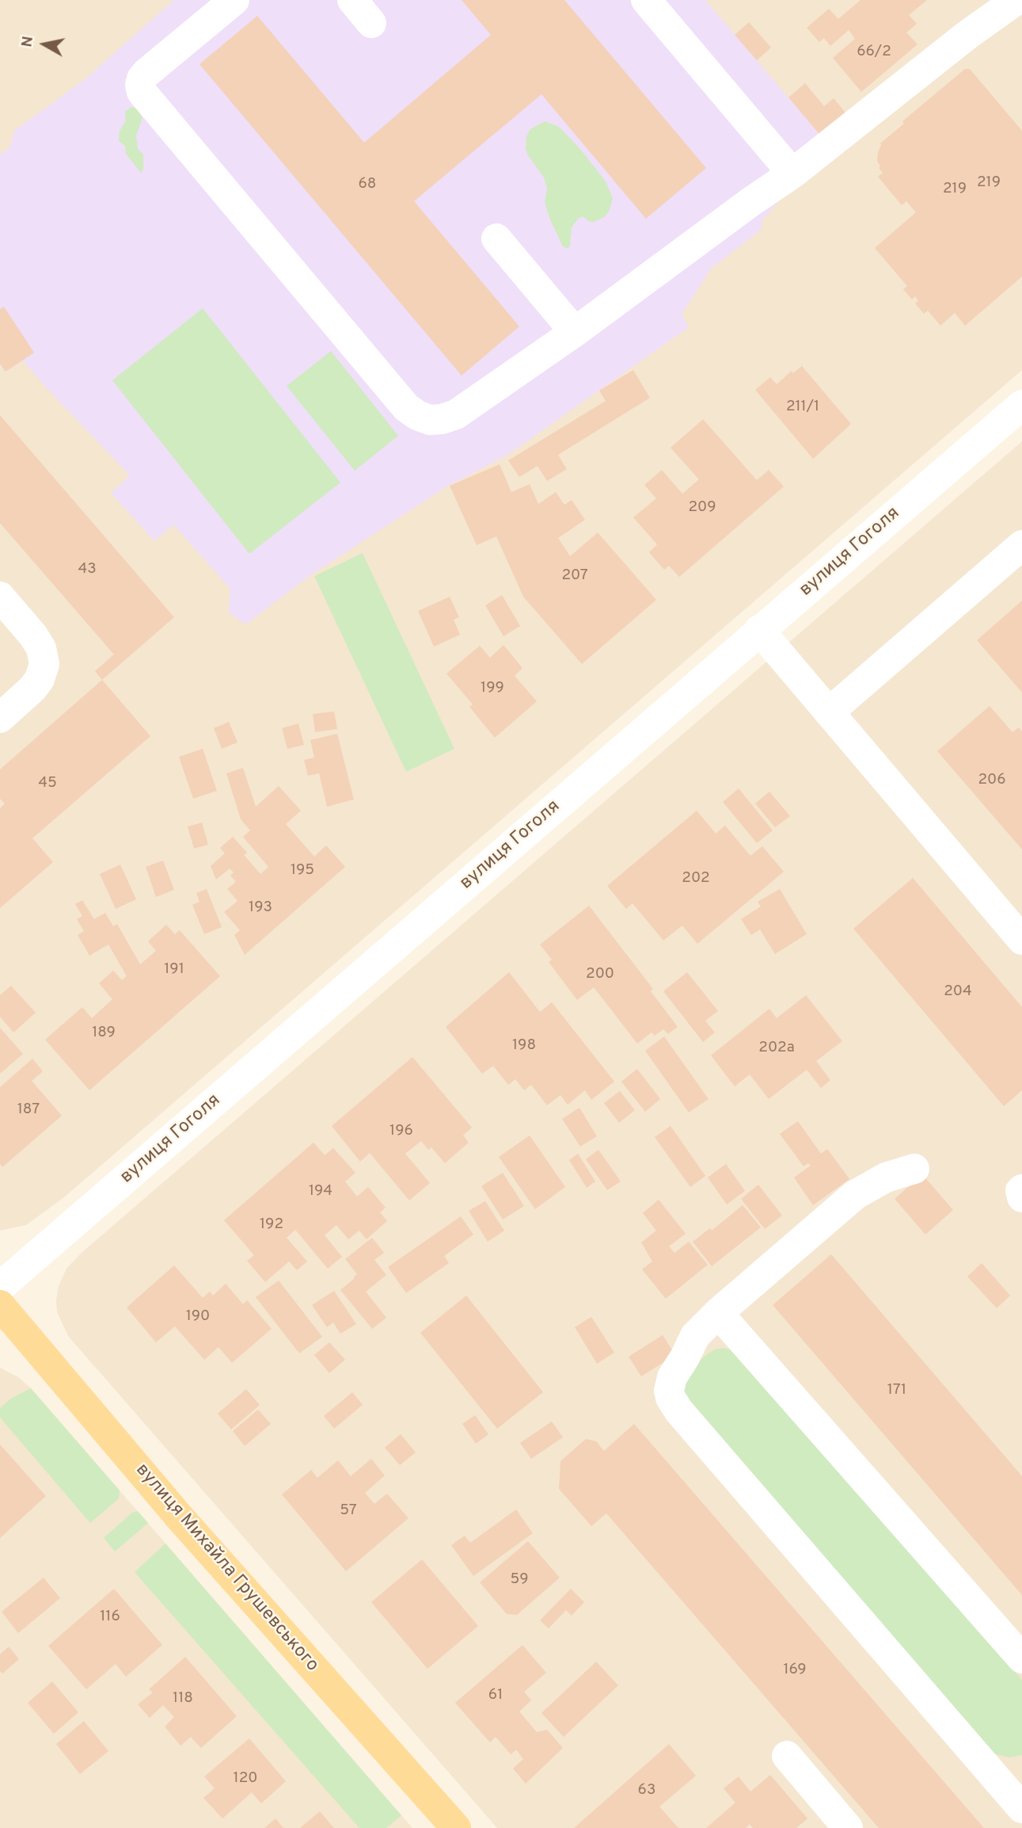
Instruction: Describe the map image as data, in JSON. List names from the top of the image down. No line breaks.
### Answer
{"streets":{"main road":["вулиця Михайла Грушевського"],"street":["вулиця Гоголя"]},"house_numbers":["66/2","219","68","219","211/1","209","43","207","199","206","45","195","202","193","191","200","204","189","198","202а","187","196","194","192","190","171","57","59","116","169","61","118","120","63"],"north":"left"}
